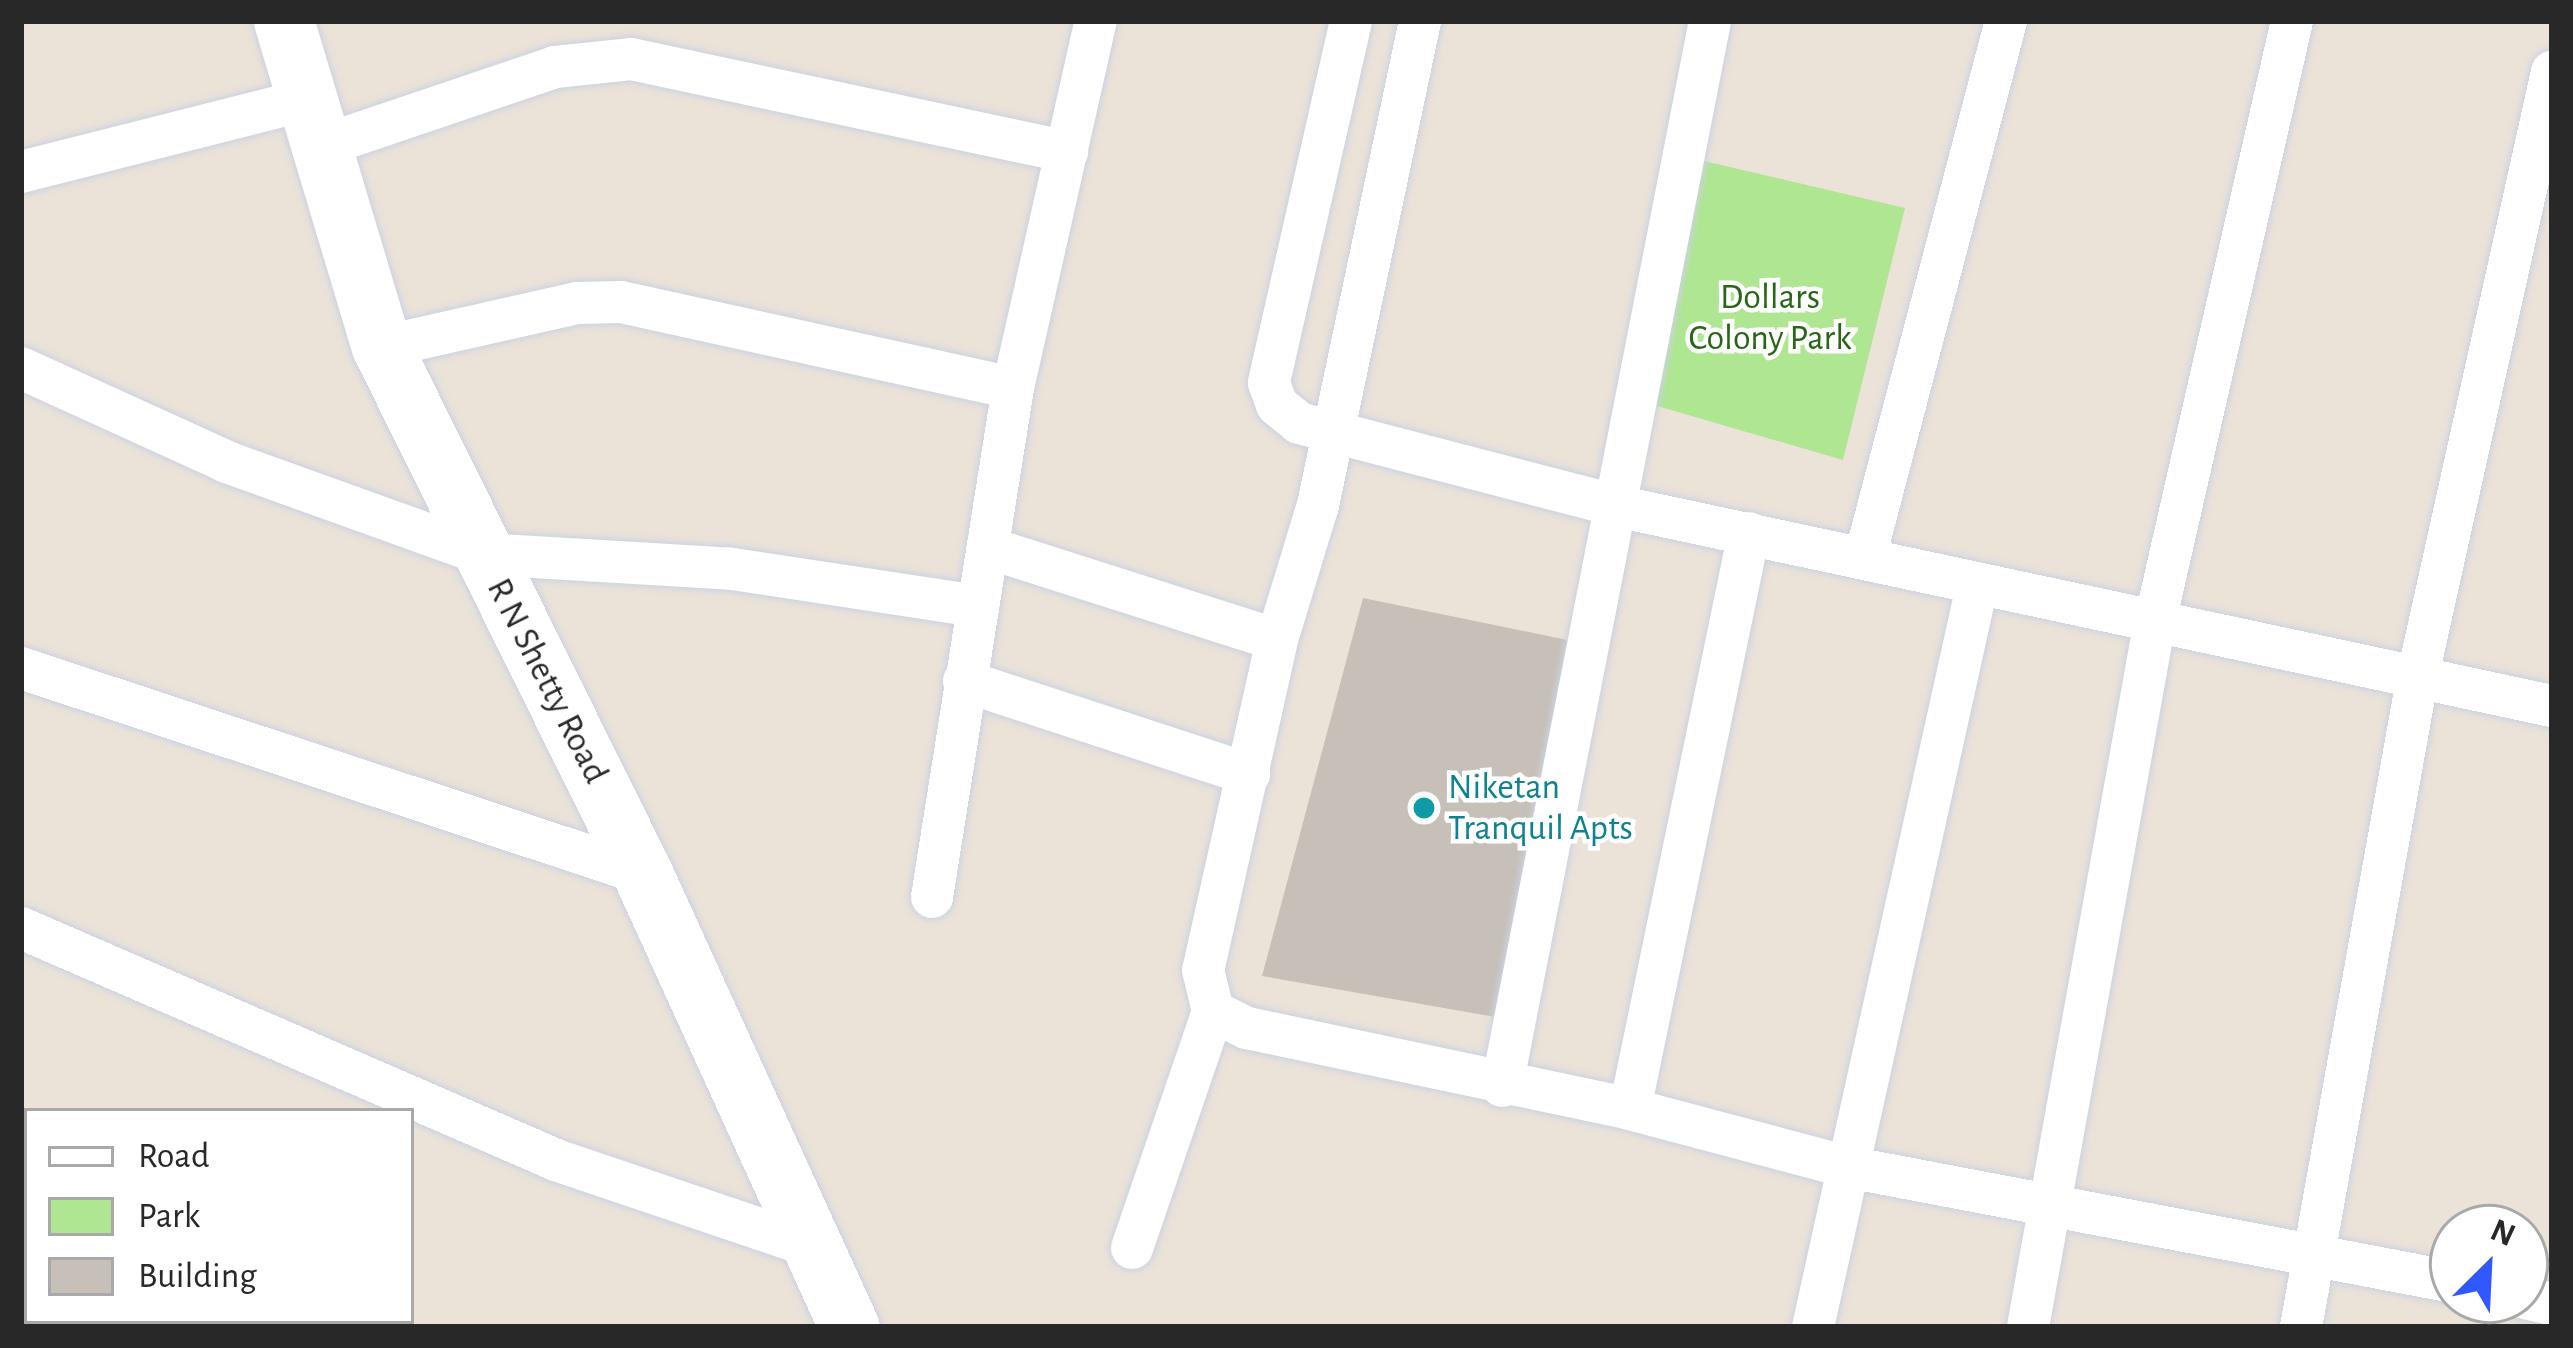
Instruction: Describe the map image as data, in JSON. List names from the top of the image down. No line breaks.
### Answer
{"streets":{"street":["R N Shetty Road"]},"parks":["Dollars Colony Park"],"places":["Niketan Tranquil Apts"],"legend":["Road","Park","Building"],"north":"top right"}
